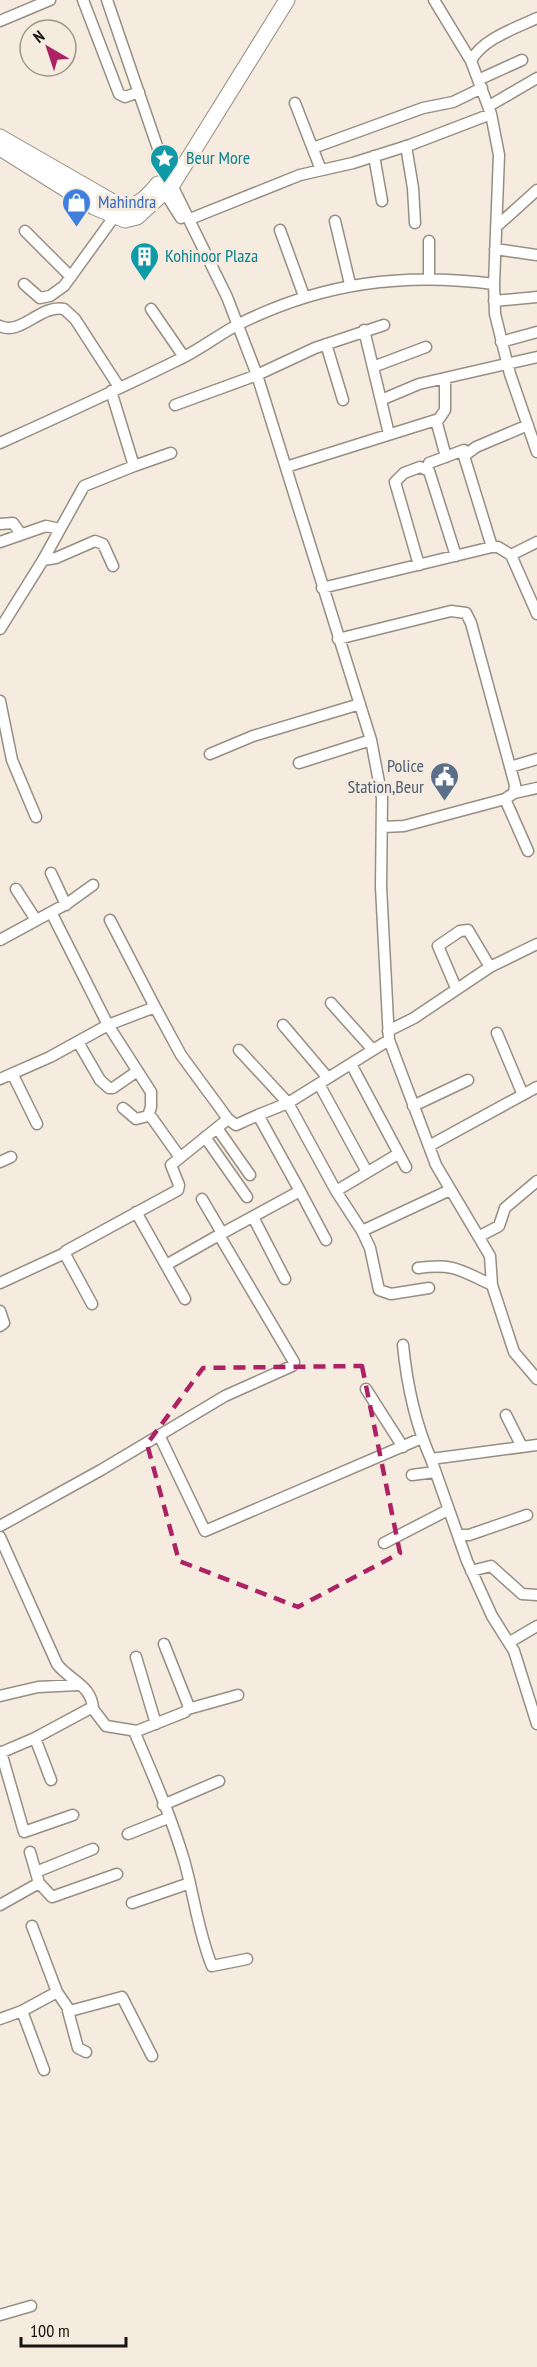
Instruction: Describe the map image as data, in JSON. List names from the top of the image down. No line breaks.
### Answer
{"places":{"place":["Beur More"],"shop":["Mahindra"],"building":["Kohinoor Plaza"],"public building":["Police Station,Beur"]},"scale_bar":"100 m","north":"top left"}
